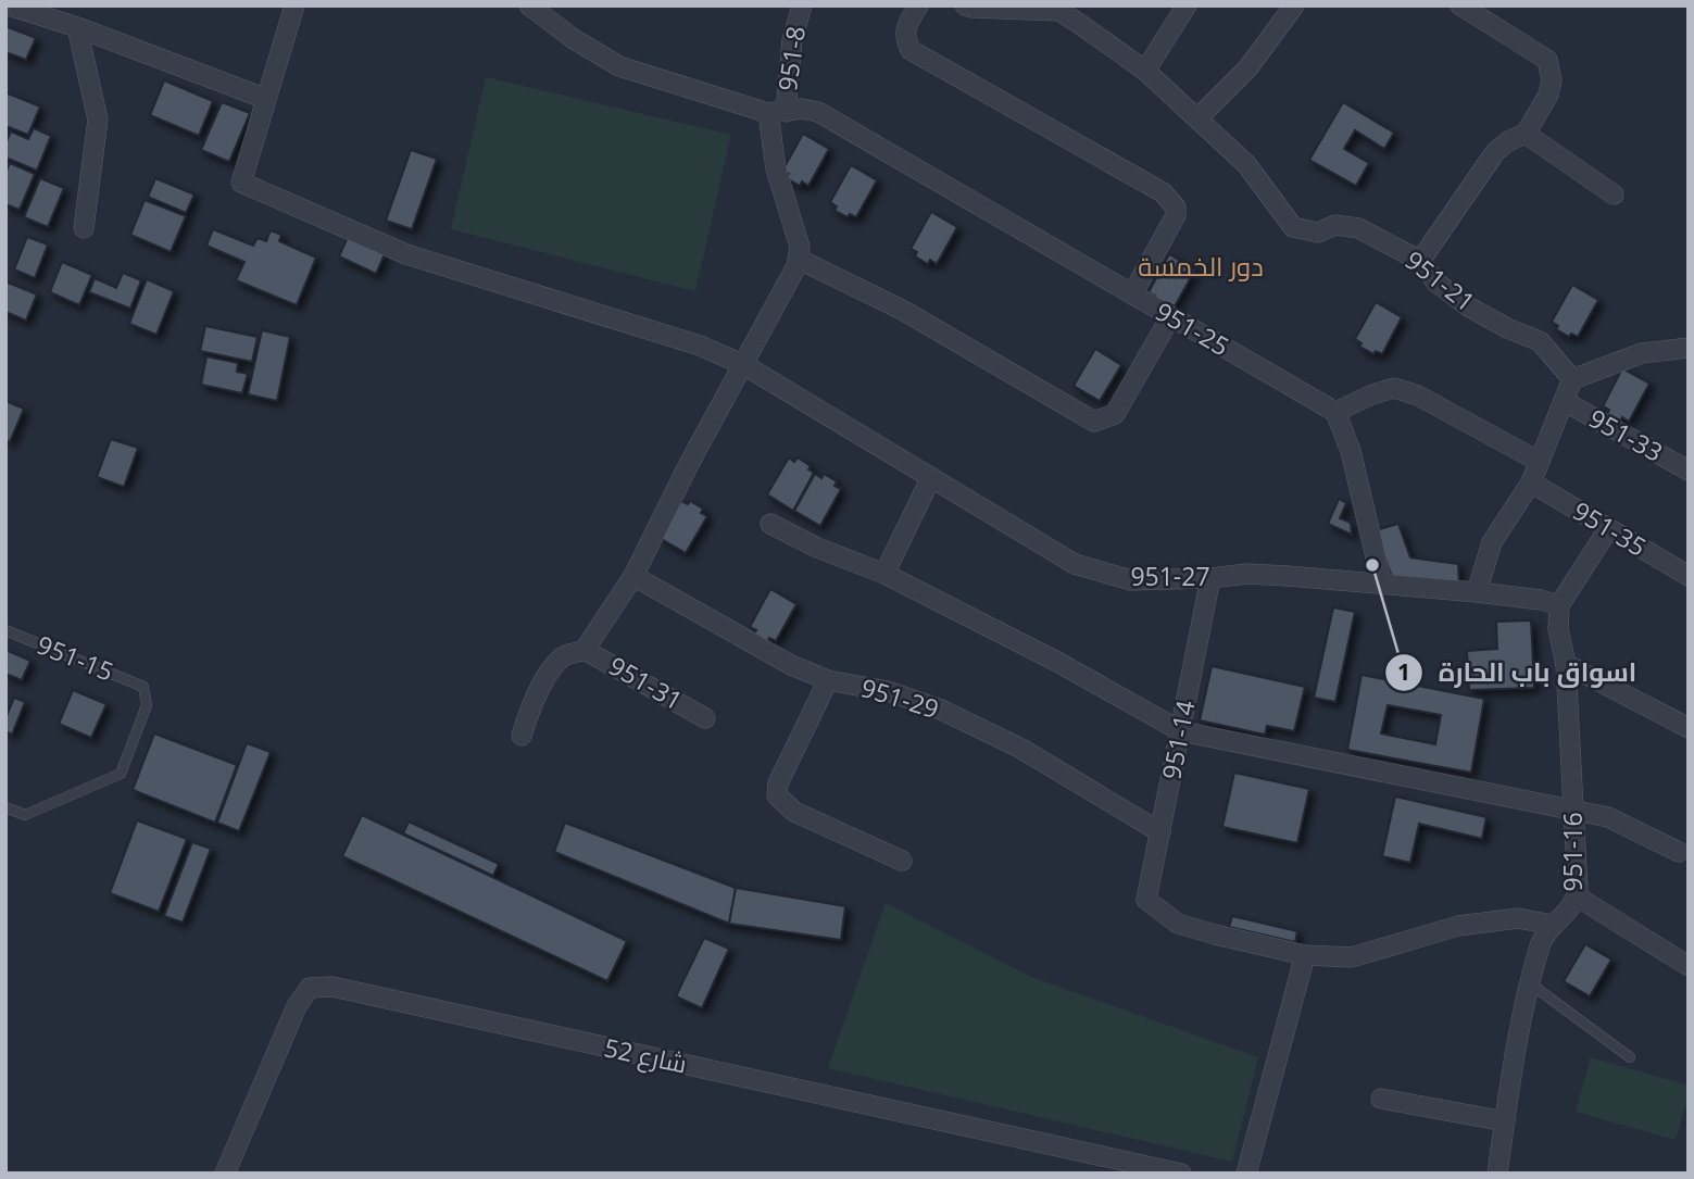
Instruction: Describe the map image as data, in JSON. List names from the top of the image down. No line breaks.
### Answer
{"streets":{"street":["951-8","951-21","951-25","951-33","951-35","951-27","951-31","951-29","951-14","951-16","شارع 52"],"lane":["951-15"]},"crossings":[["951-8","951-25"],["951-27","951-14"],["951-27","951-16"],["951-29","951-14"]],"districts":["دور الخمسة"],"places":["اسواق باب الحارة"]}
